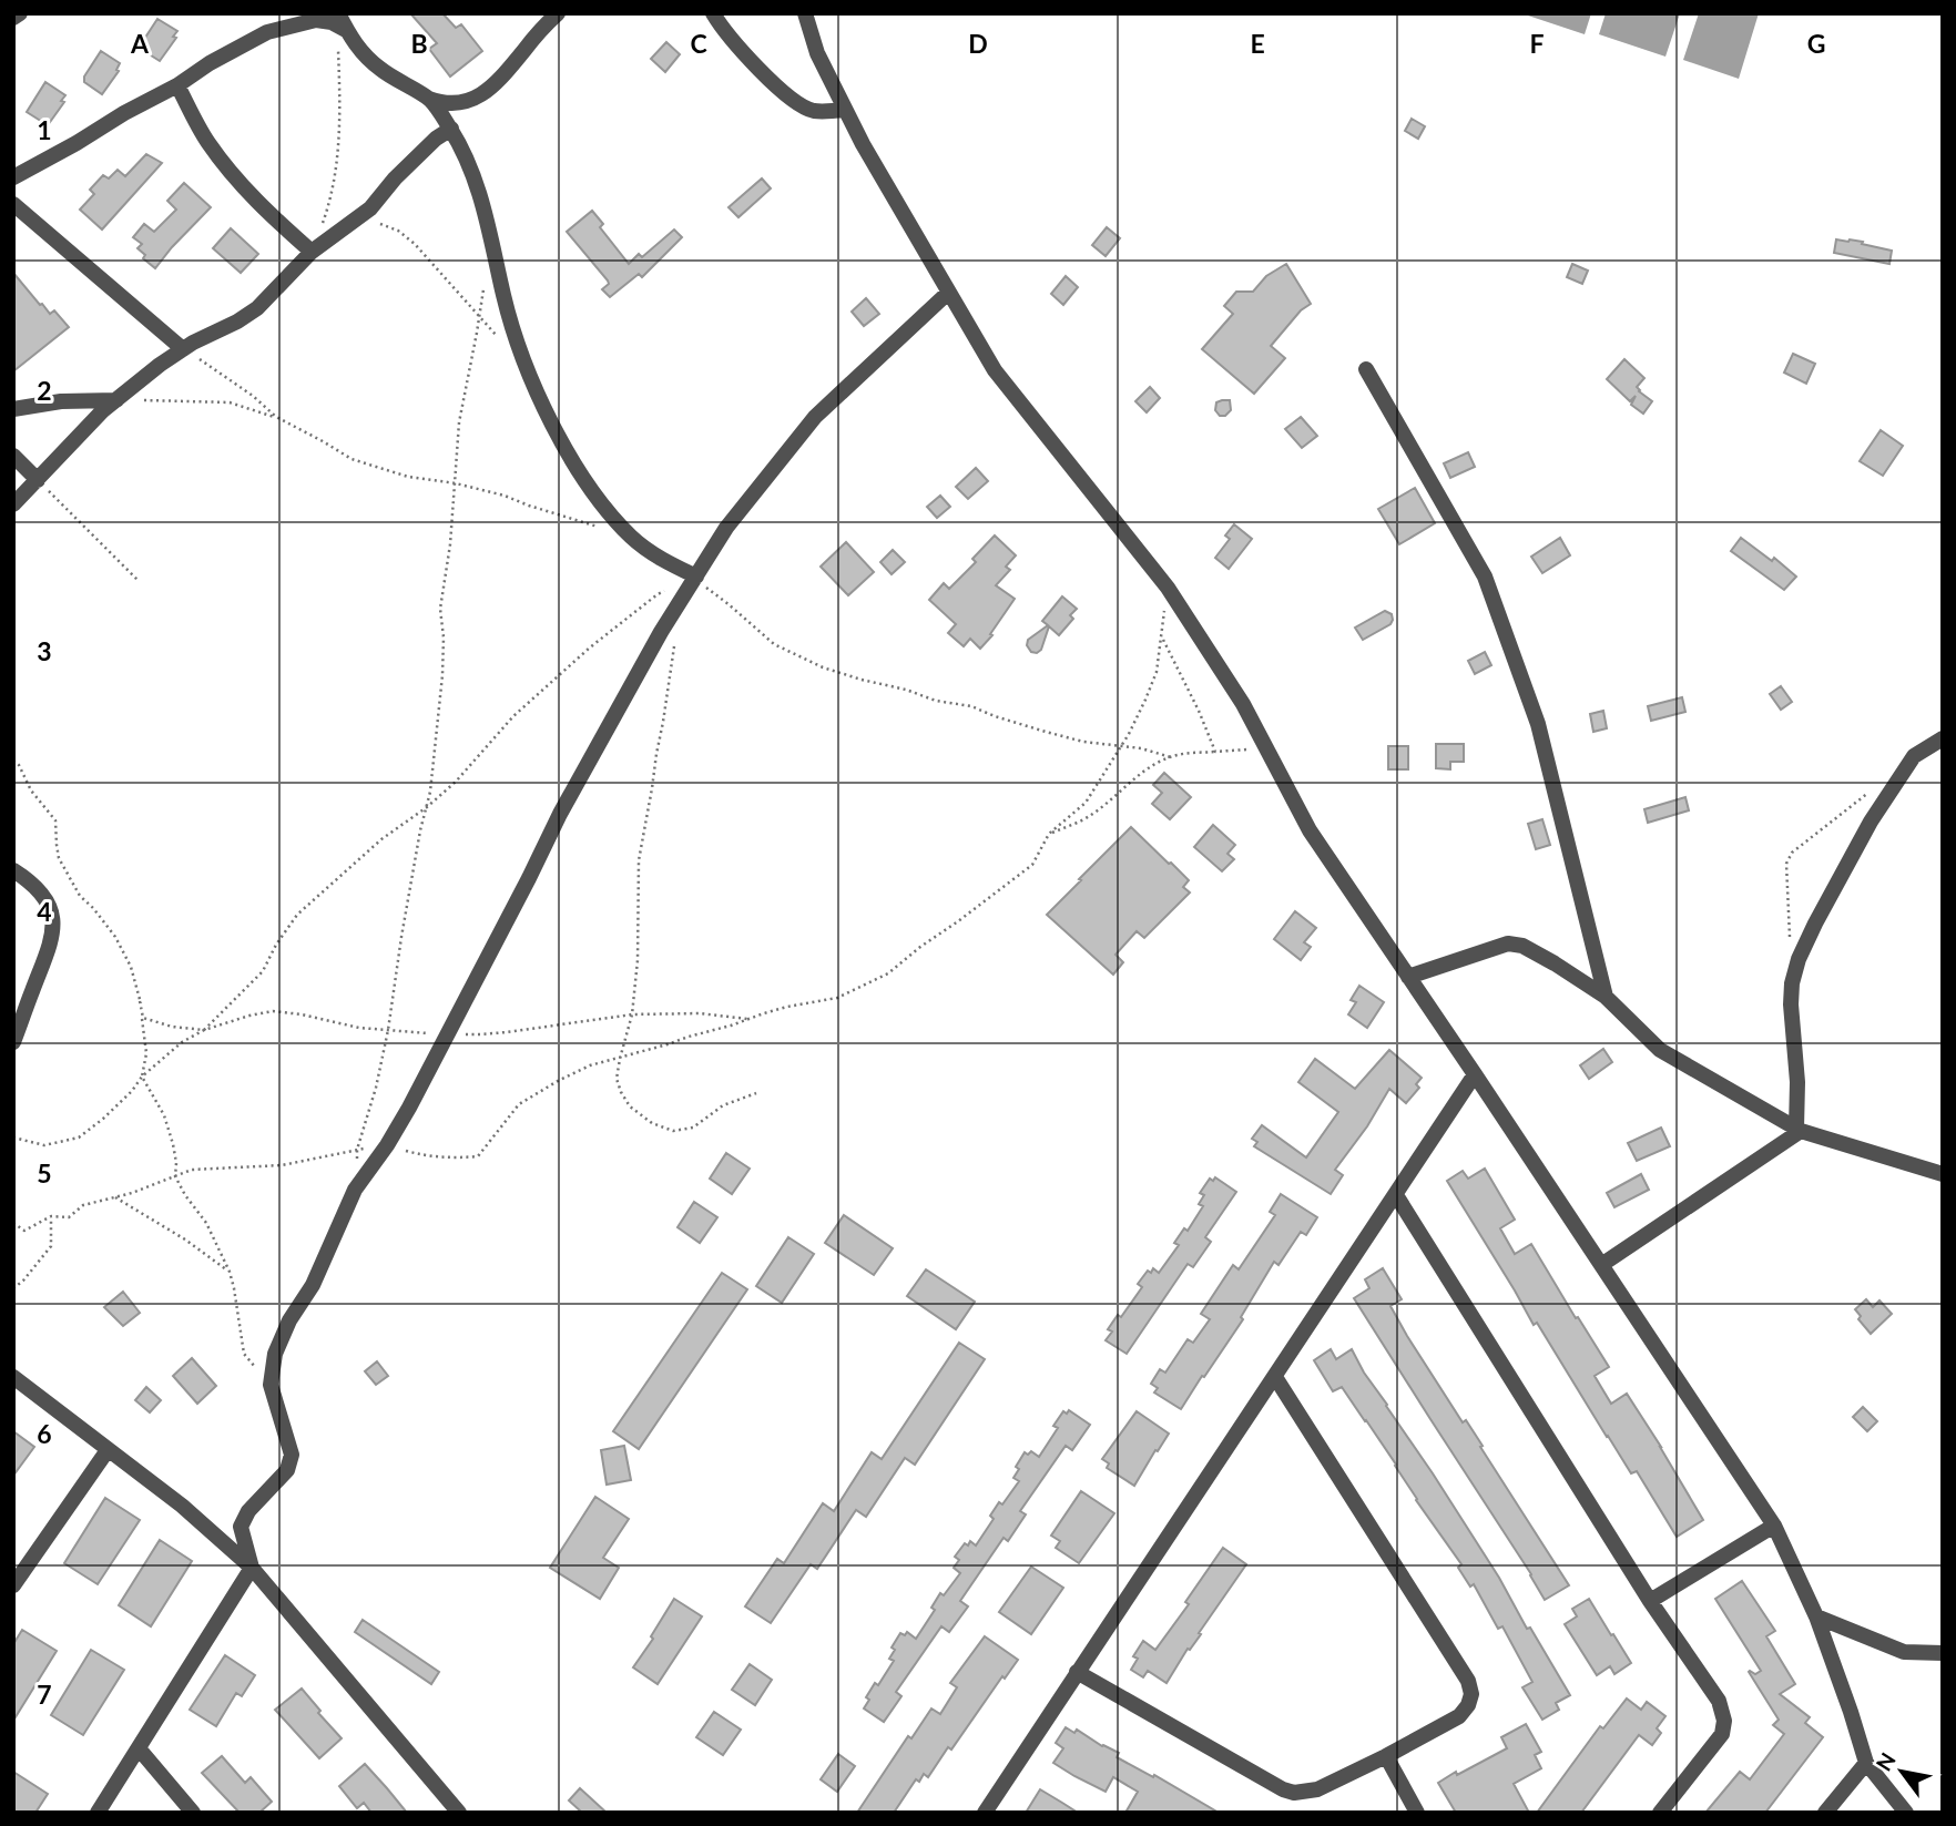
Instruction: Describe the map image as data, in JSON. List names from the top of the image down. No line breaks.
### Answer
{"north":"top left","grid":{"columns":["A","B","C","D","E","F","G"],"rows":["1","2","3","4","5","6","7"]}}
